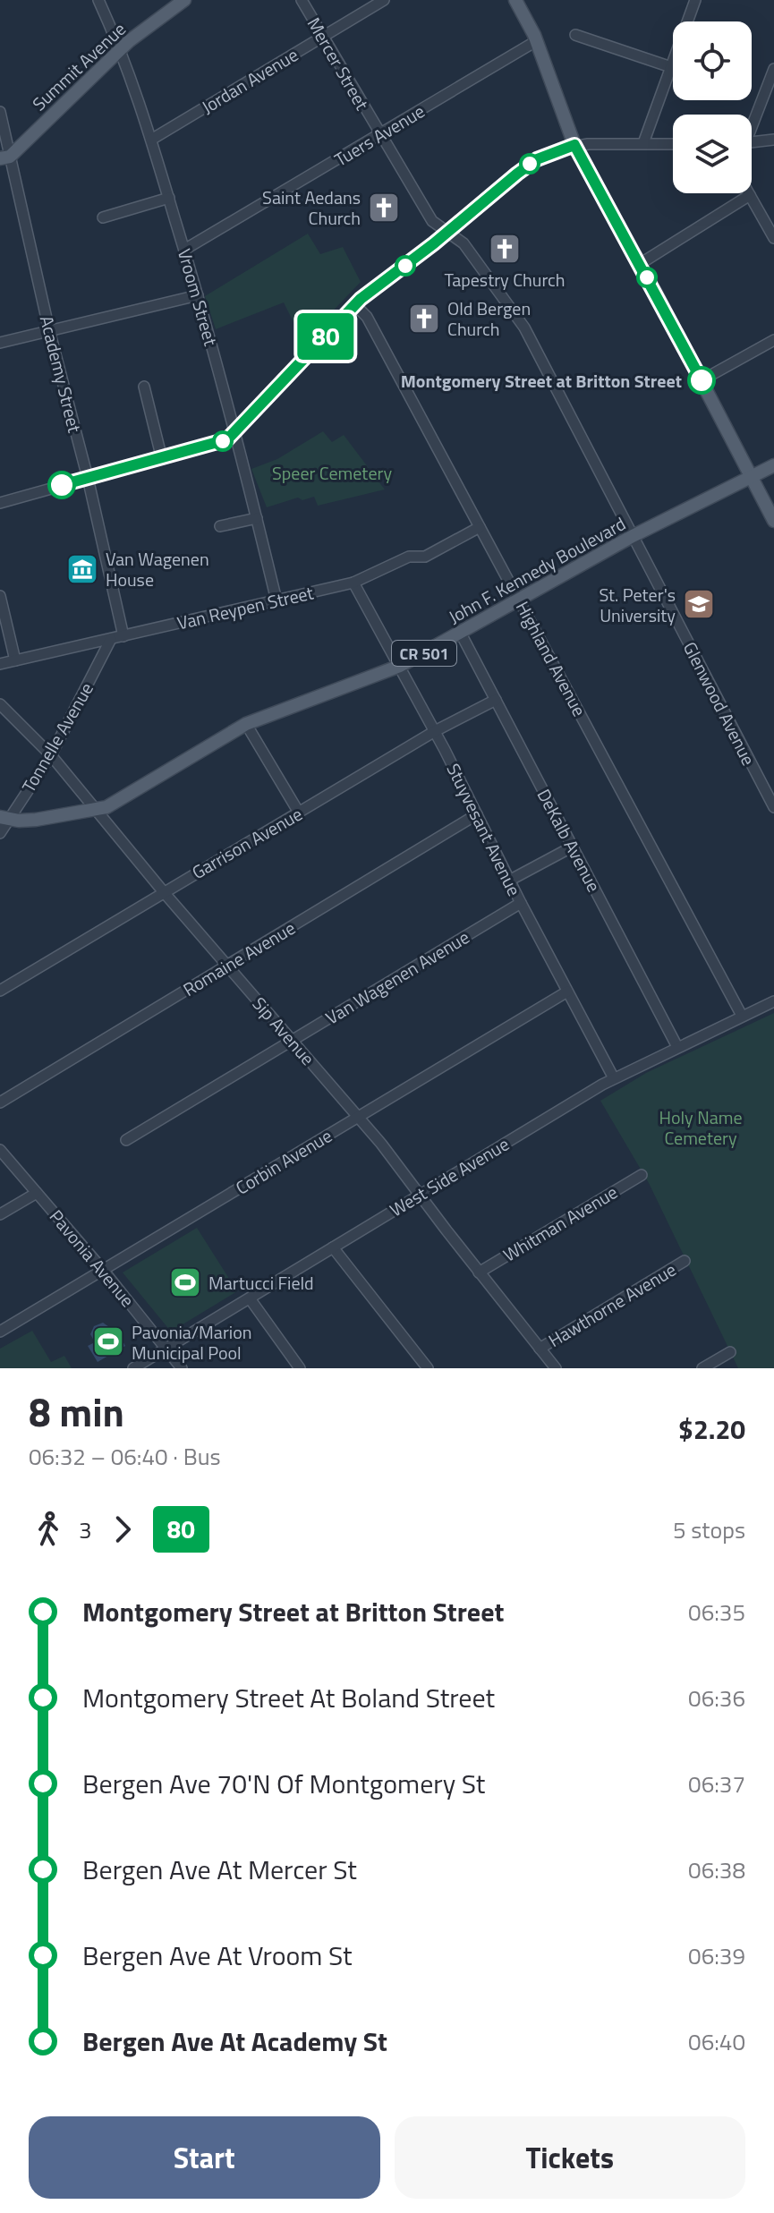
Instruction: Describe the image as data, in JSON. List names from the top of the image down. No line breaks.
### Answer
{"streets":{"main road":["Summit Avenue","John F. Kennedy Boulevard","CR 501"],"street":["Mercer Street","Jordan Avenue","Tuers Avenue","Vroom Street","Academy Street","Van Reypen Street","Highland Avenue","Glenwood Avenue","Tonnelle Avenue","Stuyvesant Avenue","DeKalb Avenue","Garrison Avenue","Romaine Avenue","Van Wagenen Avenue","Sip Avenue","Corbin Avenue","West Side Avenue","Whitman Avenue","Pavonia Avenue","Hawthorne Avenue"]},"crossings":[["Mercer Street","Jordan Avenue"],["Mercer Street","Tuers Avenue"],["Mercer Street","Glenwood Avenue"],["Summit Avenue","Vroom Street"],["Summit Avenue","Academy Street"],["Jordan Avenue","Vroom Street"],["Tuers Avenue","Vroom Street"],["Vroom Street","Van Reypen Street"],["Academy Street","Van Reypen Street"],["John F. Kennedy Boulevard","Highland Avenue"],["John F. Kennedy Boulevard","Glenwood Avenue"],["John F. Kennedy Boulevard","Tonnelle Avenue"],["John F. Kennedy Boulevard","Stuyvesant Avenue"],["John F. Kennedy Boulevard","DeKalb Avenue"],["John F. Kennedy Boulevard","Sip Avenue"],["Van Reypen Street","Highland Avenue"],["Van Reypen Street","Tonnelle Avenue"],["Van Reypen Street","Stuyvesant Avenue"],["Highland Avenue","West Side Avenue"],["Tonnelle Avenue","Sip Avenue"],["Stuyvesant Avenue","Garrison Avenue"],["Stuyvesant Avenue","Romaine Avenue"],["Stuyvesant Avenue","Van Wagenen Avenue"],["Stuyvesant Avenue","Corbin Avenue"],["Stuyvesant Avenue","West Side Avenue"],["DeKalb Avenue","Garrison Avenue"],["DeKalb Avenue","West Side Avenue"],["Garrison Avenue","Sip Avenue"],["Romaine Avenue","Sip Avenue"],["Van Wagenen Avenue","Sip Avenue"],["Sip Avenue","Corbin Avenue"],["Sip Avenue","West Side Avenue"],["Sip Avenue","Whitman Avenue"],["Sip Avenue","Hawthorne Avenue"],["Corbin Avenue","Pavonia Avenue"],["West Side Avenue","Pavonia Avenue"]],"parks":["Speer Cemetery","Holy Name Cemetery"],"places":{"church":["Saint Aedans Church","Tapestry Church","Old Bergen Church"],"other":["Montgomery Street at Britton Street"],"museum":["Van Wagenen House"],"school or university":["St. Peter's University"],"sports":["Martucci Field","Pavonia/Marion Municipal Pool"]},"lines":["bus line 80"],"page":{"on_map":"80","heading":["8 min","06:32 – 06:40 · Bus","$2.20"],"legs":["3","80","5 stops"],"list":[{"name":"Montgomery Street at Britton Street","value":"06:35"},{"name":"Montgomery Street At Boland Street","value":"06:36"},{"name":"Bergen Ave 70'N Of Montgomery St","value":"06:37"},{"name":"Bergen Ave At Mercer St","value":"06:38"},{"name":"Bergen Ave At Vroom St","value":"06:39"},{"name":"Bergen Ave At Academy St","value":"06:40"}],"buttons":["Start","Tickets"]}}
